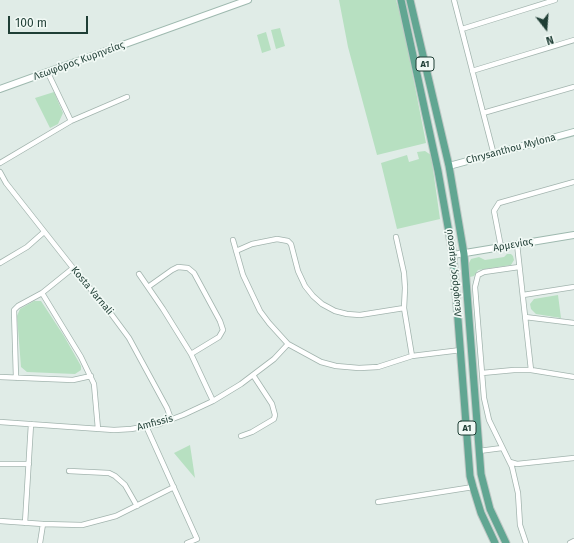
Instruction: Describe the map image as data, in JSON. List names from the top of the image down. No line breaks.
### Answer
{"streets":{"main road":["Λεωφόρος Κυρηνείας","A1","Chrysanthou Mylona","Αρμενίας","Λεωφόρος Λεμεσού"],"street":["Kosta Varnali","Amfissis"]},"crossings":[["Chrysanthou Mylona","Λεωφόρος Λεμεσού"],["Αρμενίας","Λεωφόρος Λεμεσού"],["Kosta Varnali","Amfissis"]],"scale_bar":"100 m","north":"bottom"}
